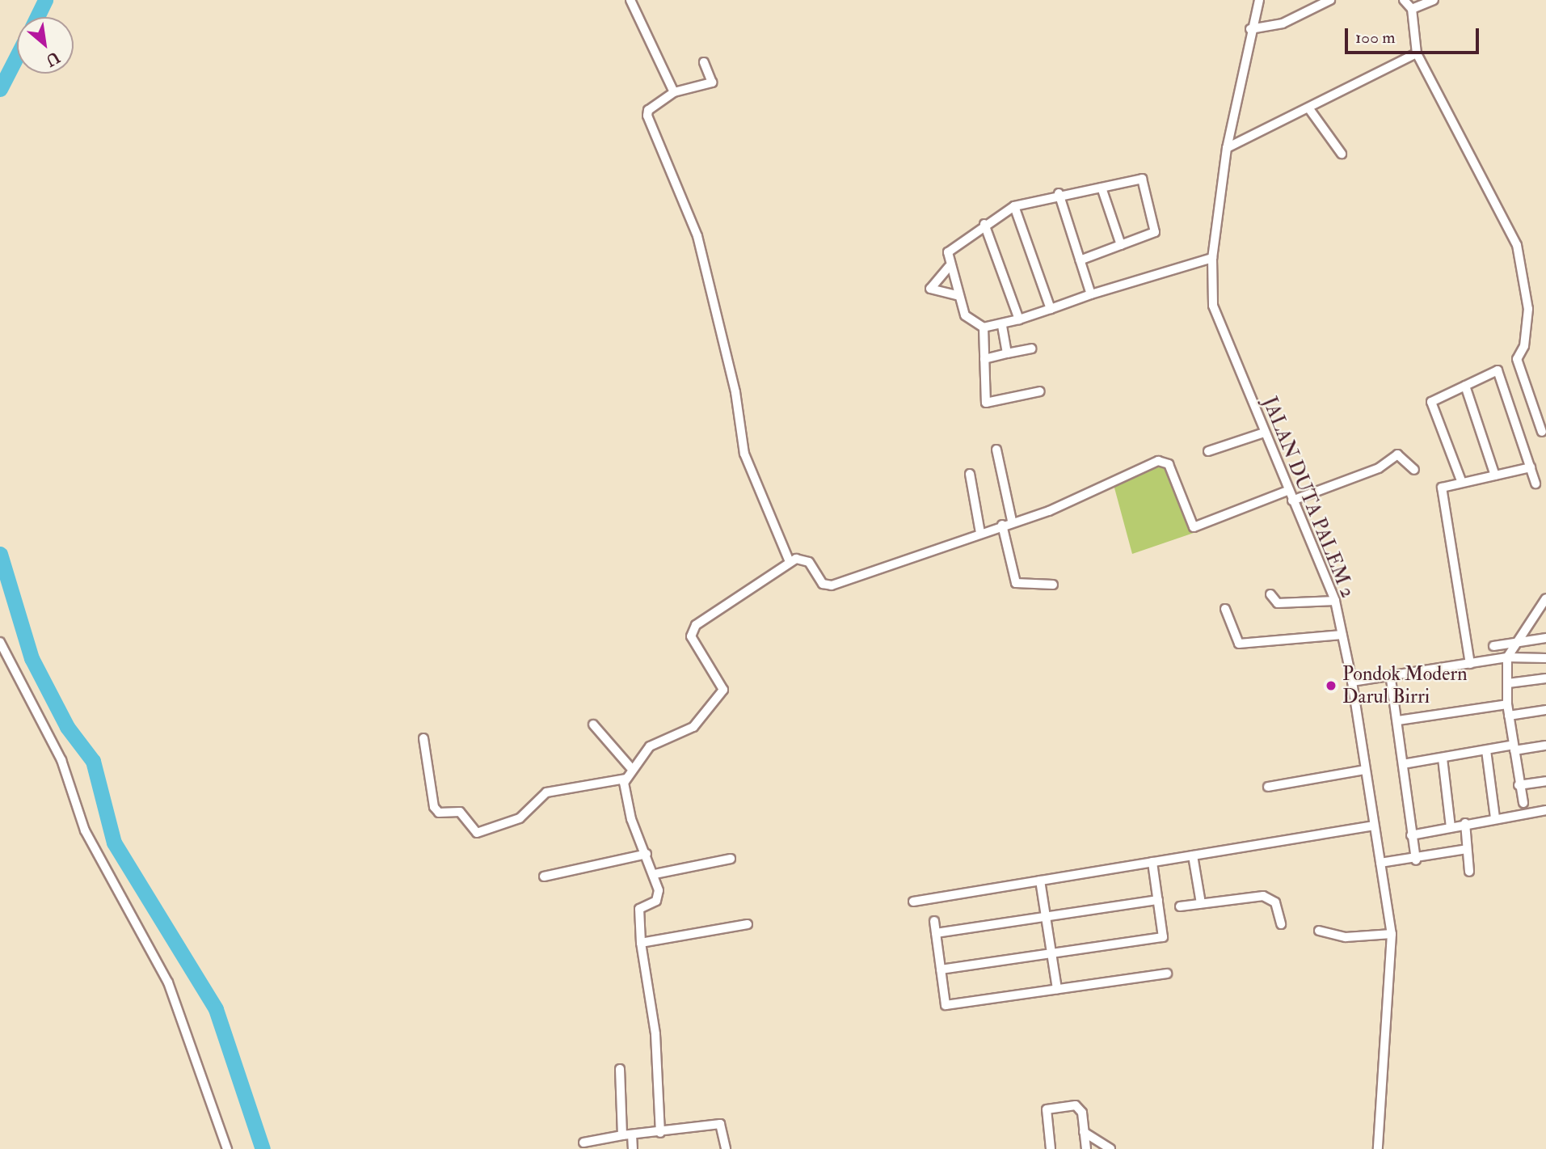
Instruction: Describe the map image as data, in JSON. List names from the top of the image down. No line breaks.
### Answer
{"streets":{"street":["JALAN DUTA PALEM 2"]},"places":["Pondok Modern Darul Birri"],"scale_bar":"100 m","north":"bottom right"}
